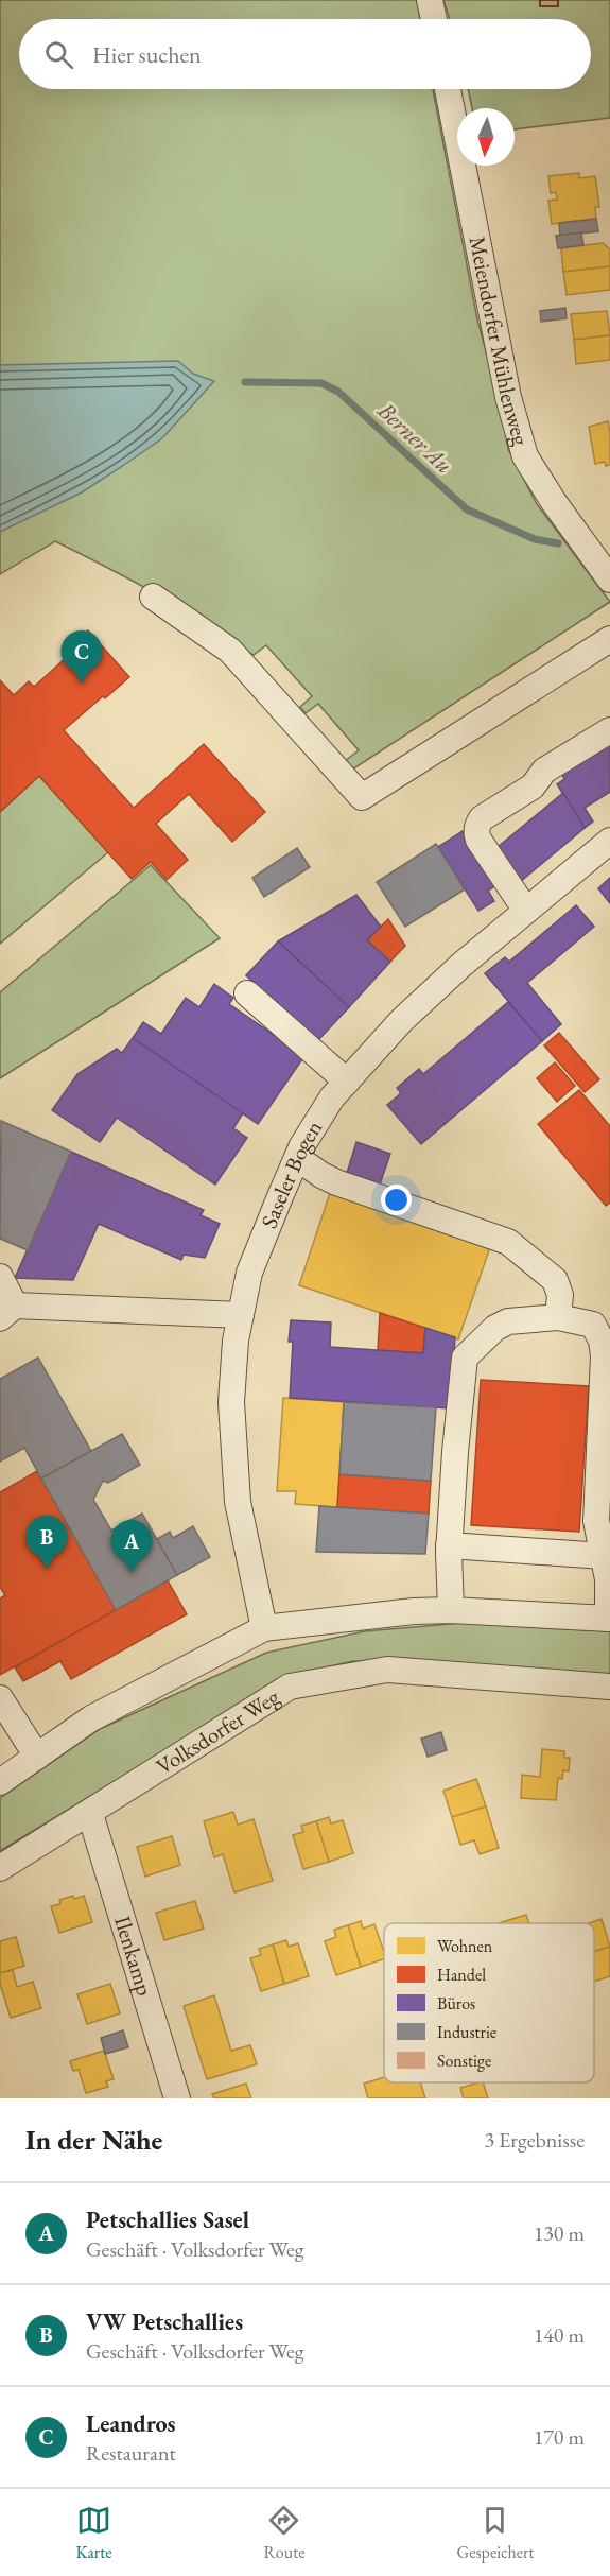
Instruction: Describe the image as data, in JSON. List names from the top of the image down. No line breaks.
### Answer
{"streets":{"street":["Meiendorfer Mühlenweg","Saseler Bogen","Volksdorfer Weg","Ilenkamp"]},"crossings":[["Volksdorfer Weg","Ilenkamp"]],"water":["Berner Au"],"legend":["Wohnen","Handel","Büros","Industrie","Sonstige"],"north":"bottom","page":{"search":"Hier suchen","pins":["C","B","A"],"heading":["In der Nähe","3 Ergebnisse"],"list":[{"mark":"A","name":"Petschallies Sasel","note":"Geschäft · Volksdorfer Weg","value":"130 m"},{"mark":"B","name":"VW Petschallies","note":"Geschäft · Volksdorfer Weg","value":"140 m"},{"mark":"C","name":"Leandros","note":"Restaurant","value":"170 m"}],"nav":["Karte","Route","Gespeichert"]}}
